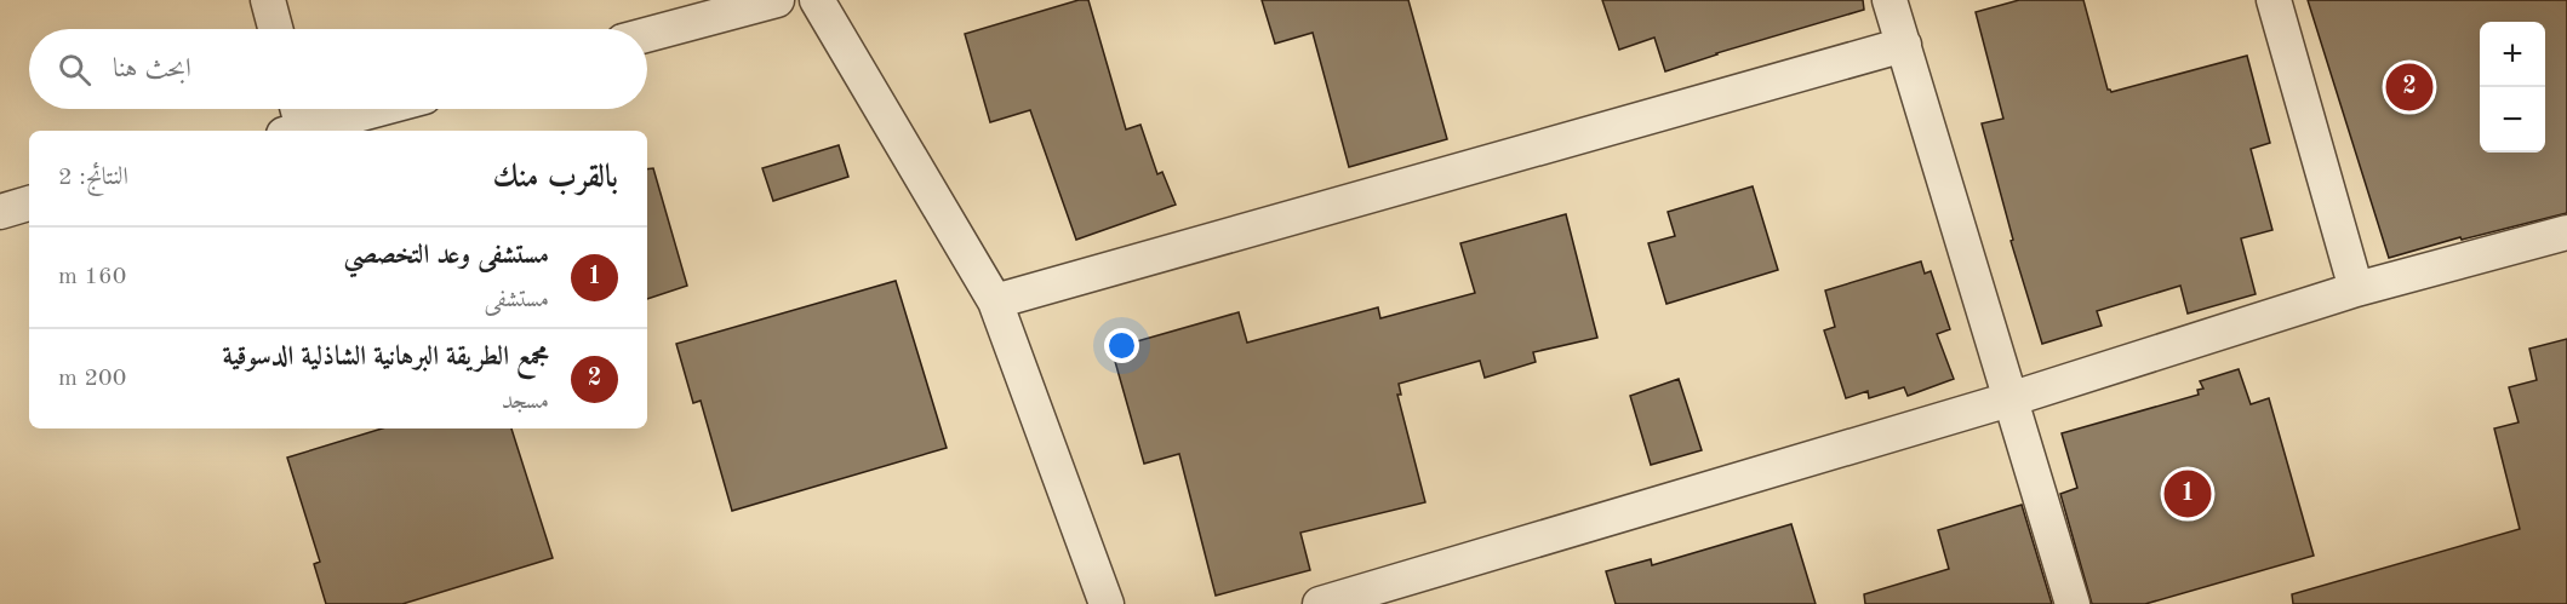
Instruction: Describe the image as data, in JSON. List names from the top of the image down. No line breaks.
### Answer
{"page":{"map_buttons":["+","−"],"search":"ابحث هنا","pins":["2","1"],"heading":["بالقرب منك","النتائج: 2"],"list":[{"mark":"1","name":"مستشفى وعد التخصصي","note":"مستشفى","value":"160 m"},{"mark":"2","name":"مجمع الطريقة البرهانية الشاذلية الدسوقية","note":"مسجد","value":"200 m"}]}}
